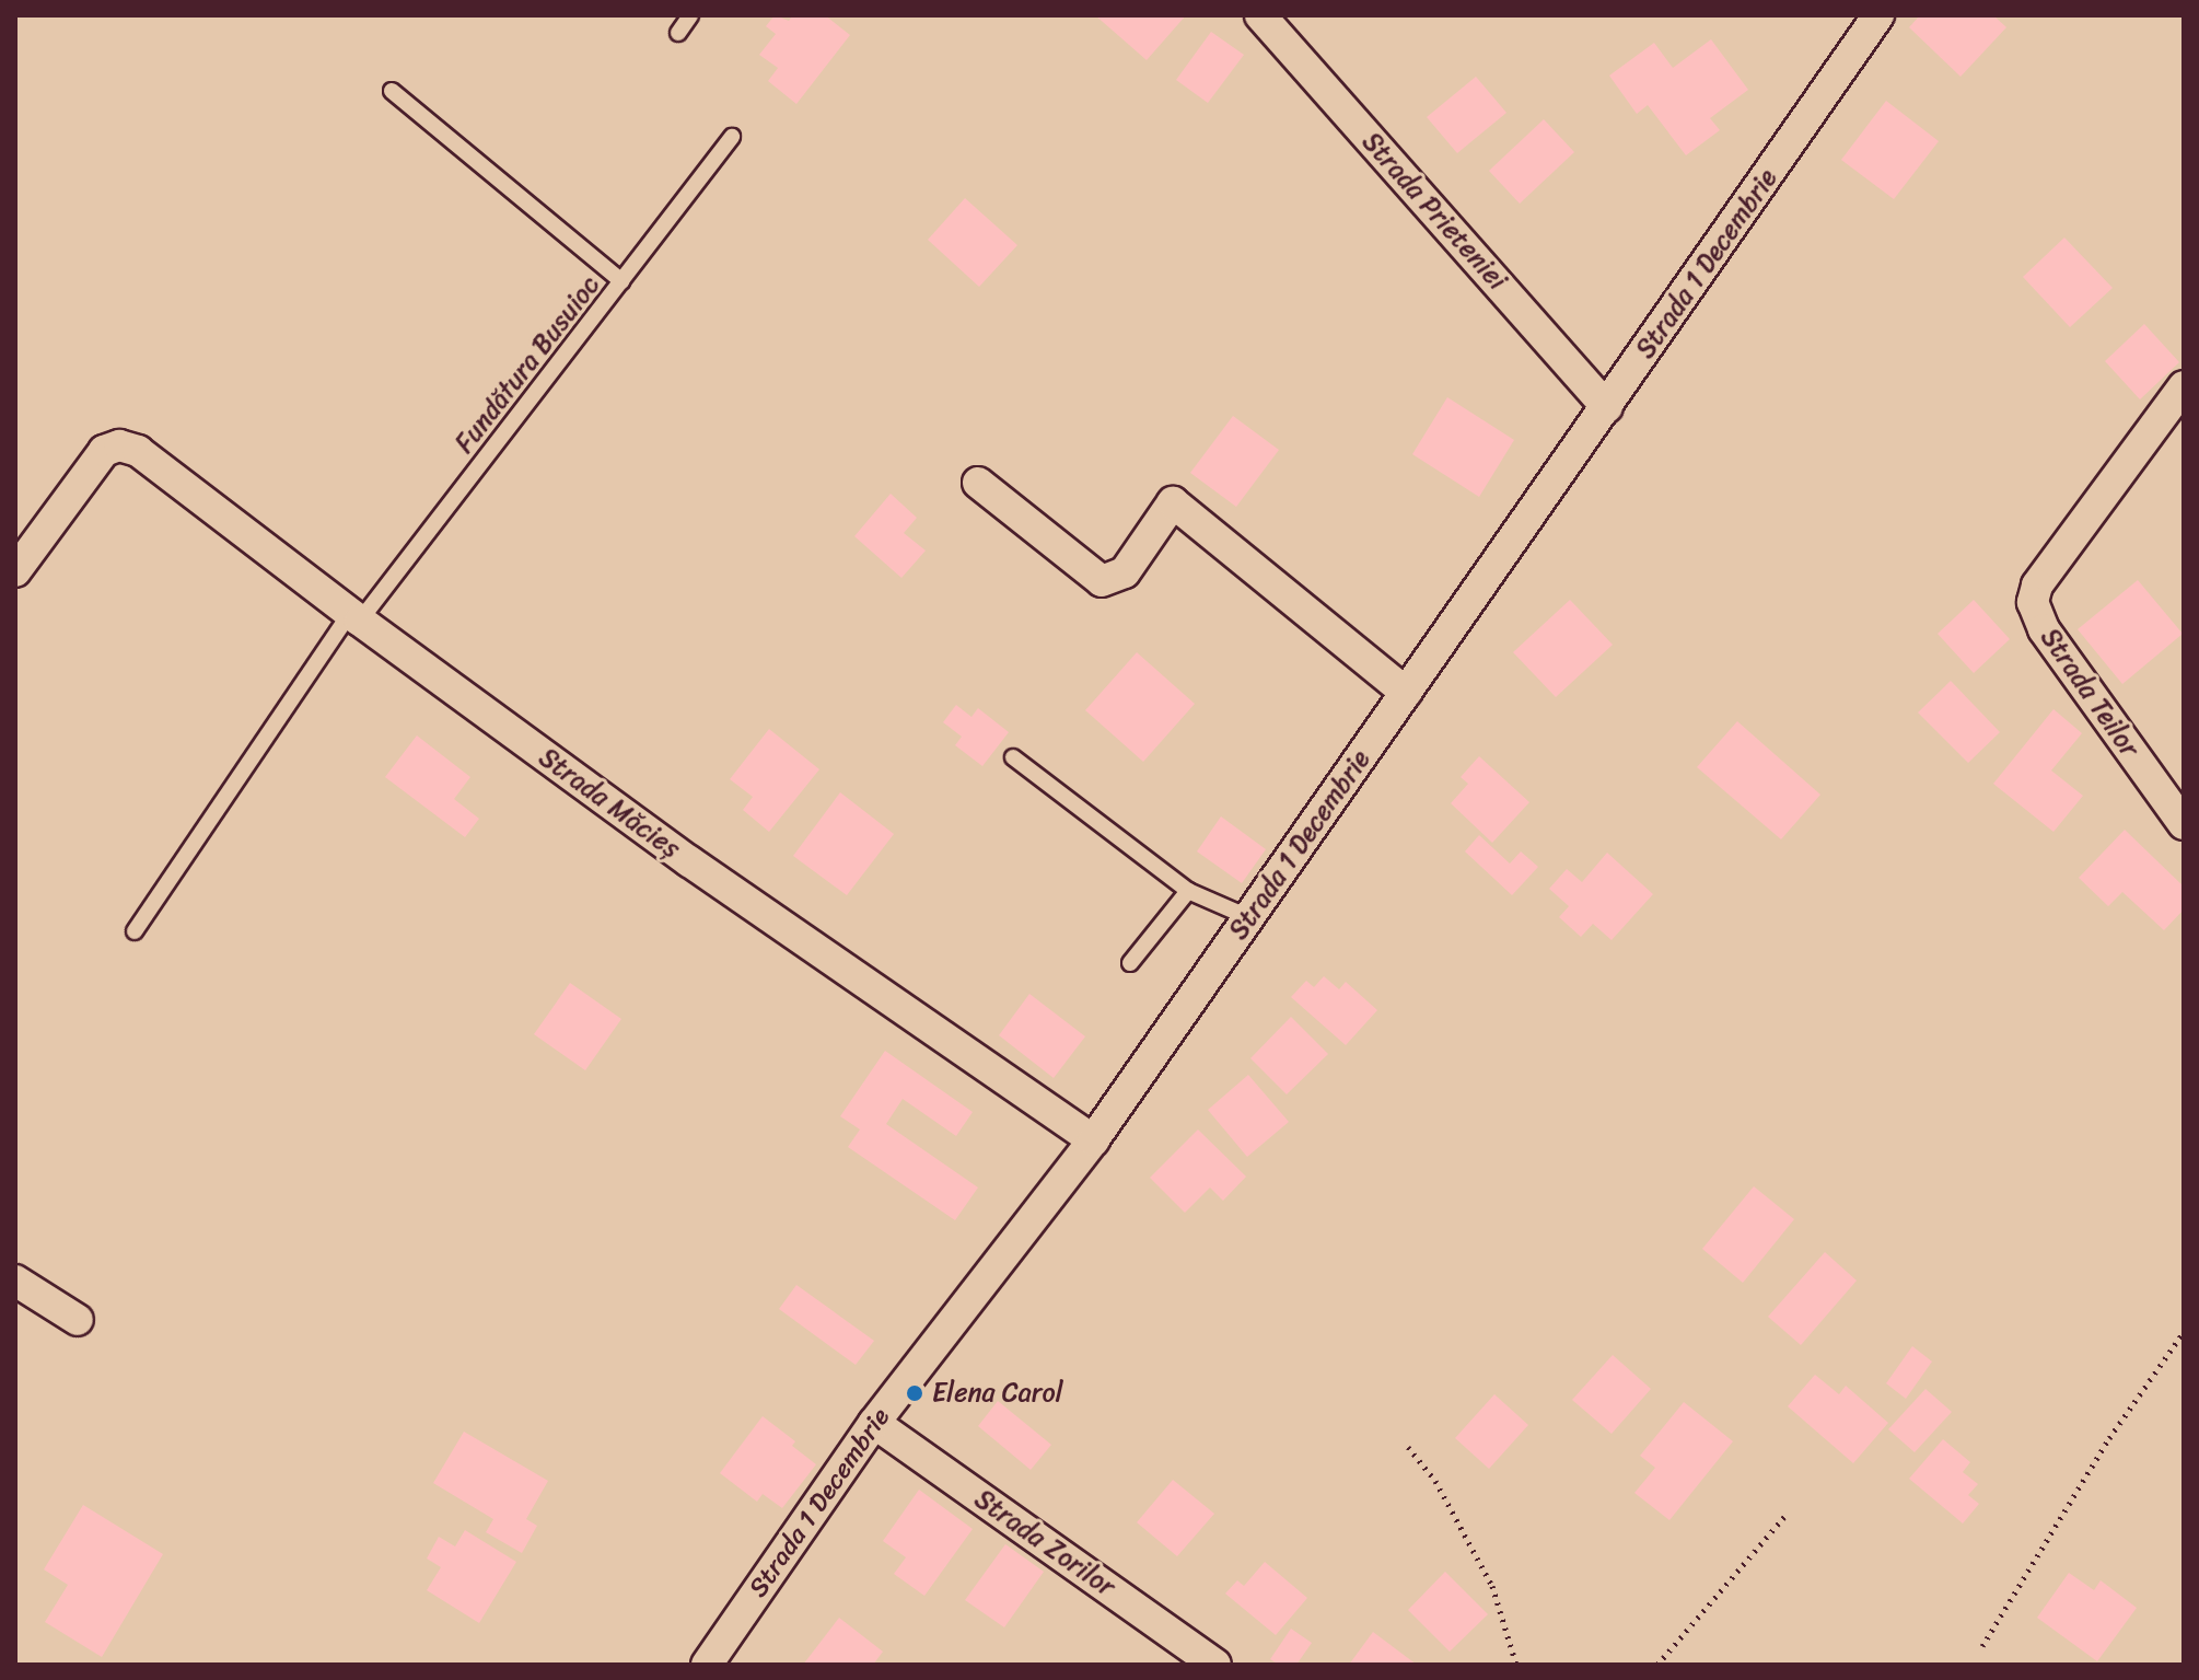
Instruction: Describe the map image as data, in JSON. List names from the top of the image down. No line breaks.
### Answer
{"streets":{"street":["Strada Prieteniei","Strada 1 Decembrie","Strada Teilor","Strada Măcieș","Strada Zorilor"],"lane":["Fundătura Busuioc"]},"crossings":[["Strada Prieteniei","Strada 1 Decembrie"],["Strada 1 Decembrie","Strada Măcieș"],["Strada 1 Decembrie","Strada Zorilor"],["Fundătura Busuioc","Strada Măcieș"]],"places":["Elena Carol"]}
